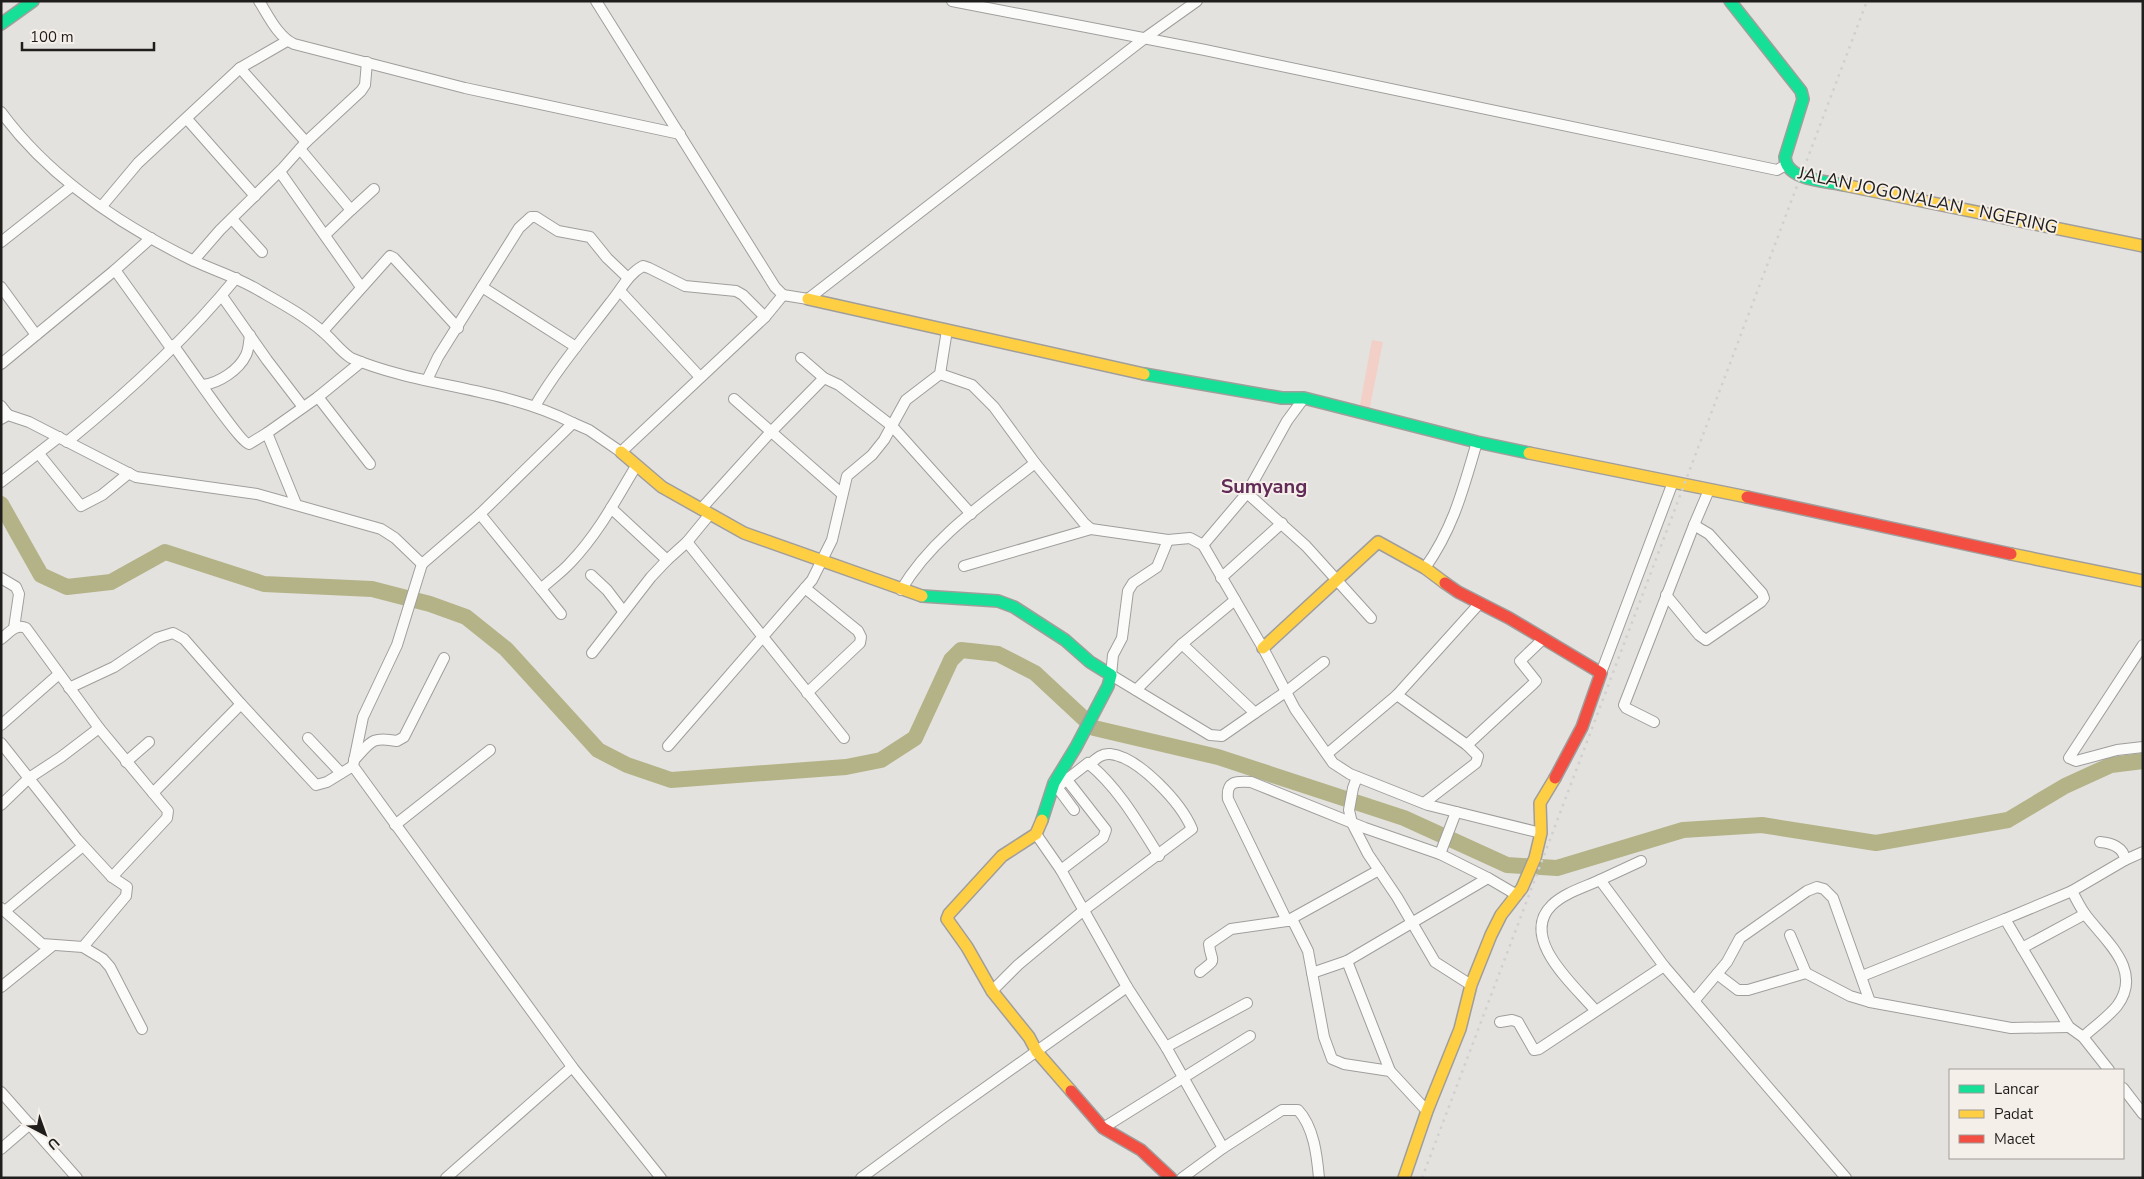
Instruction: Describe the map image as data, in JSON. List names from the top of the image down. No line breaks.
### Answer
{"streets":{"street":["JALAN JOGONALAN - NGERING"]},"districts":["Sumyang"],"legend":["Lancar","Padat","Macet"],"scale_bar":"100 m","north":"bottom right"}
